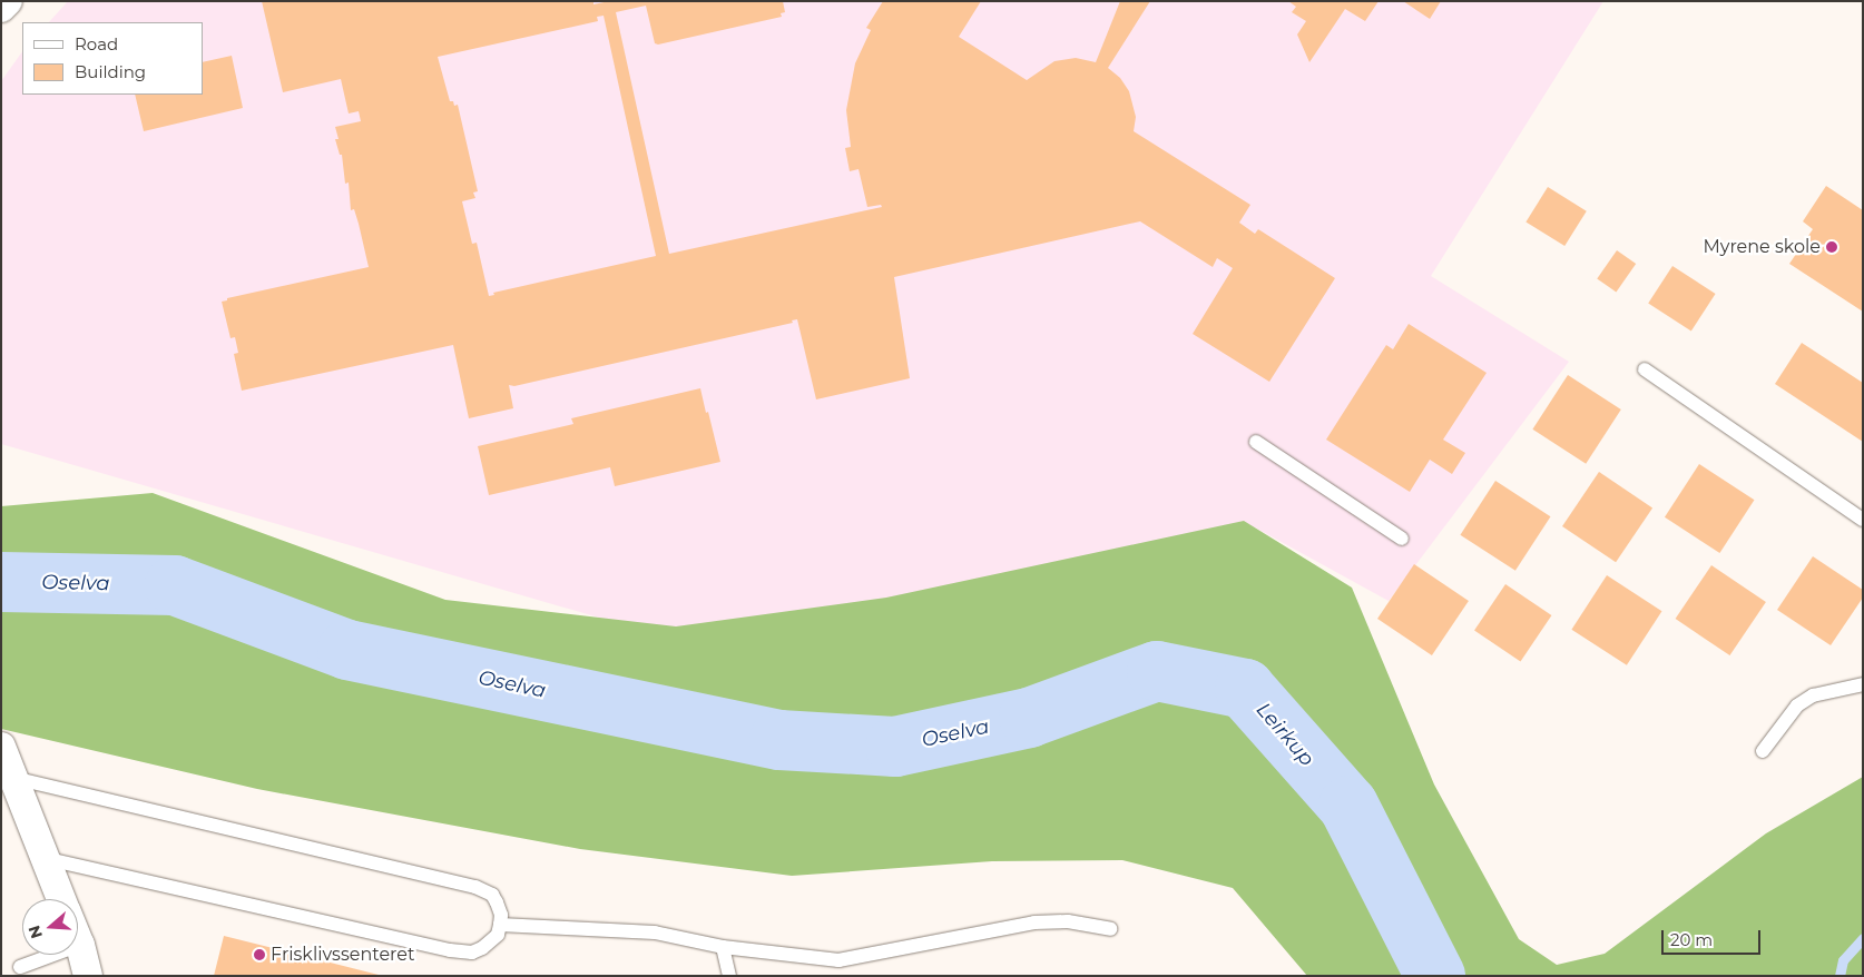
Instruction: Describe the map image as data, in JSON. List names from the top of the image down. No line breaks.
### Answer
{"water":["Oselva","Leirkup"],"places":["Myrene skole","Frisklivssenteret"],"legend":["Road","Building"],"scale_bar":"20 m","north":"left"}
